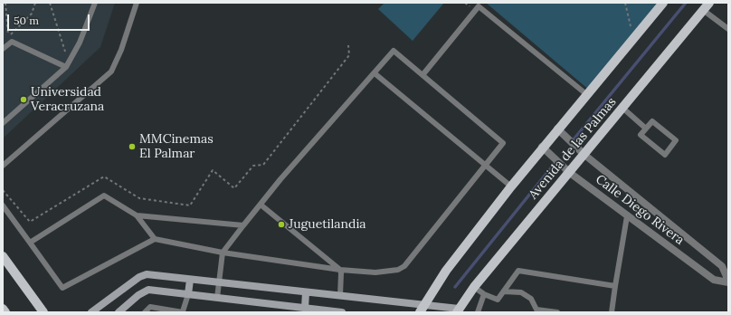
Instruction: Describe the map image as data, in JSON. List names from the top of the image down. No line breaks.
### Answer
{"streets":{"main road":["Avenida de las Palmas"],"street":["Calle Diego Rivera"]},"crossings":[["Avenida de las Palmas","Calle Diego Rivera"]],"places":["Universidad Veracruzana","MMCinemas El Palmar","Juguetilandia"],"scale_bar":"50 m"}
